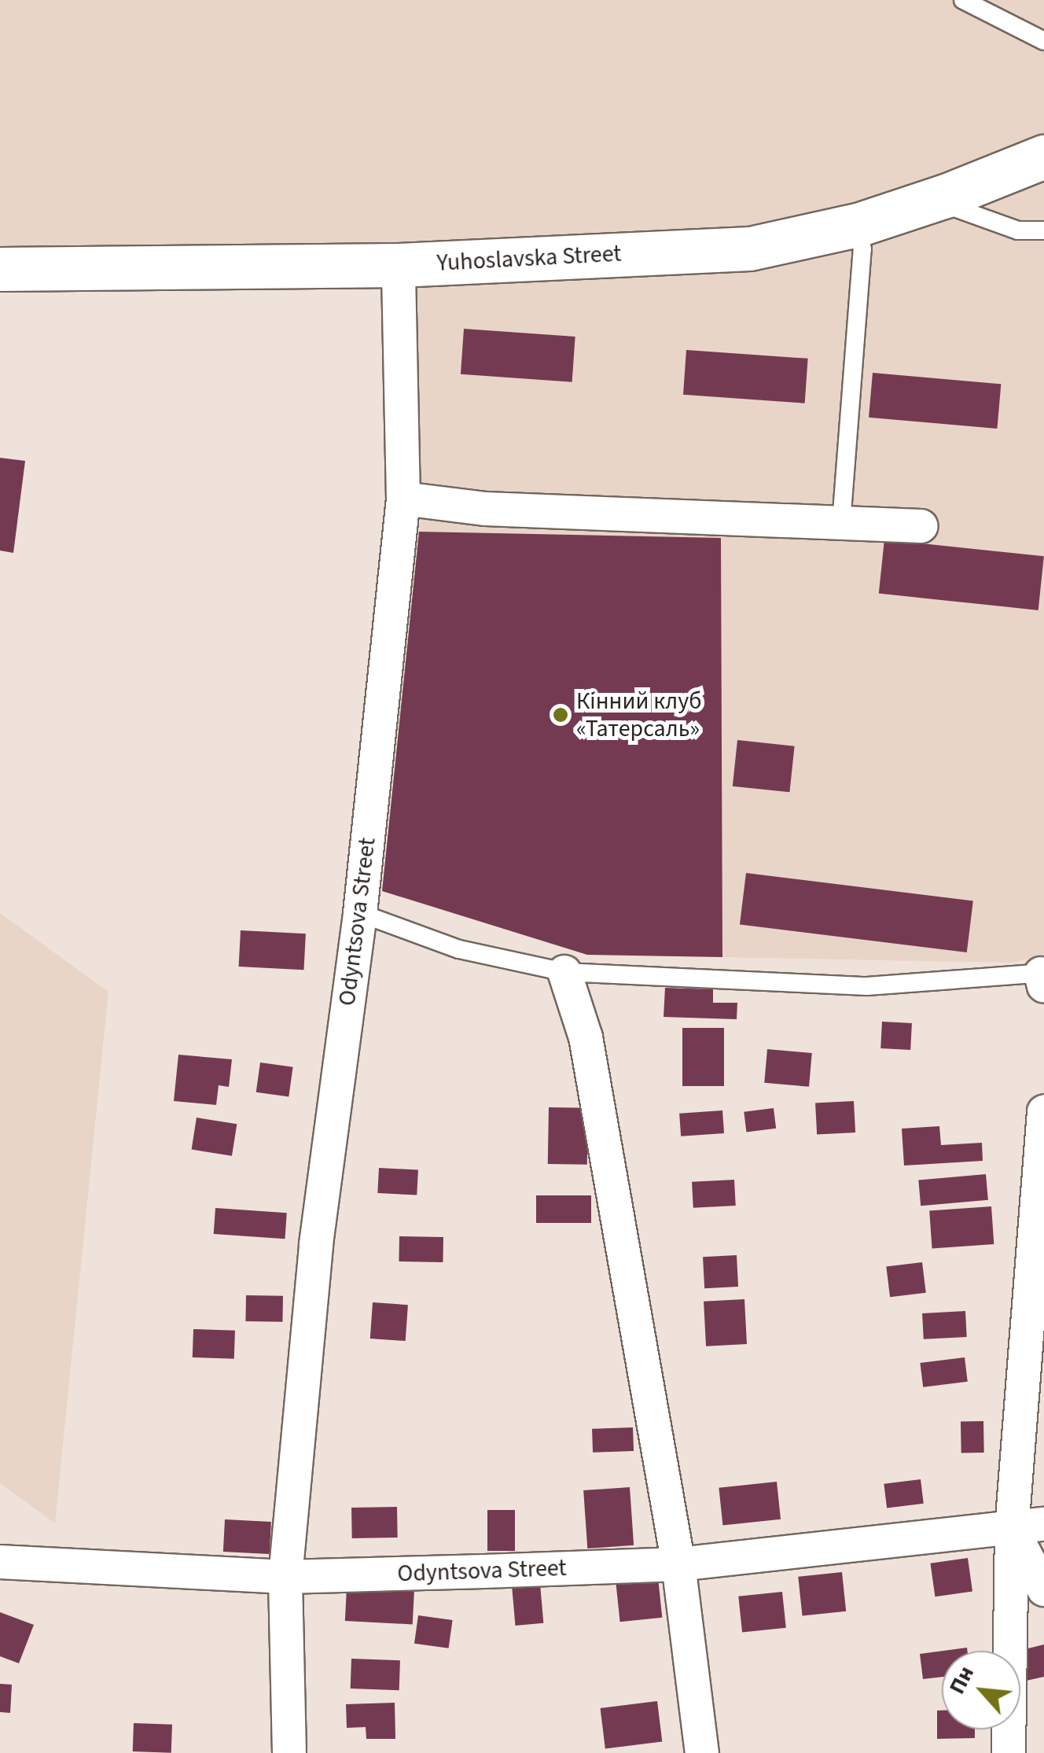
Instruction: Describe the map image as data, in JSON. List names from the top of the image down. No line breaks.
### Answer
{"streets":{"main road":["Yuhoslavska Street"],"street":["Odyntsova Street"]},"crossings":[["Yuhoslavska Street","Odyntsova Street"]],"places":["Кінний клуб «Татерсаль»"],"north":"top left"}
